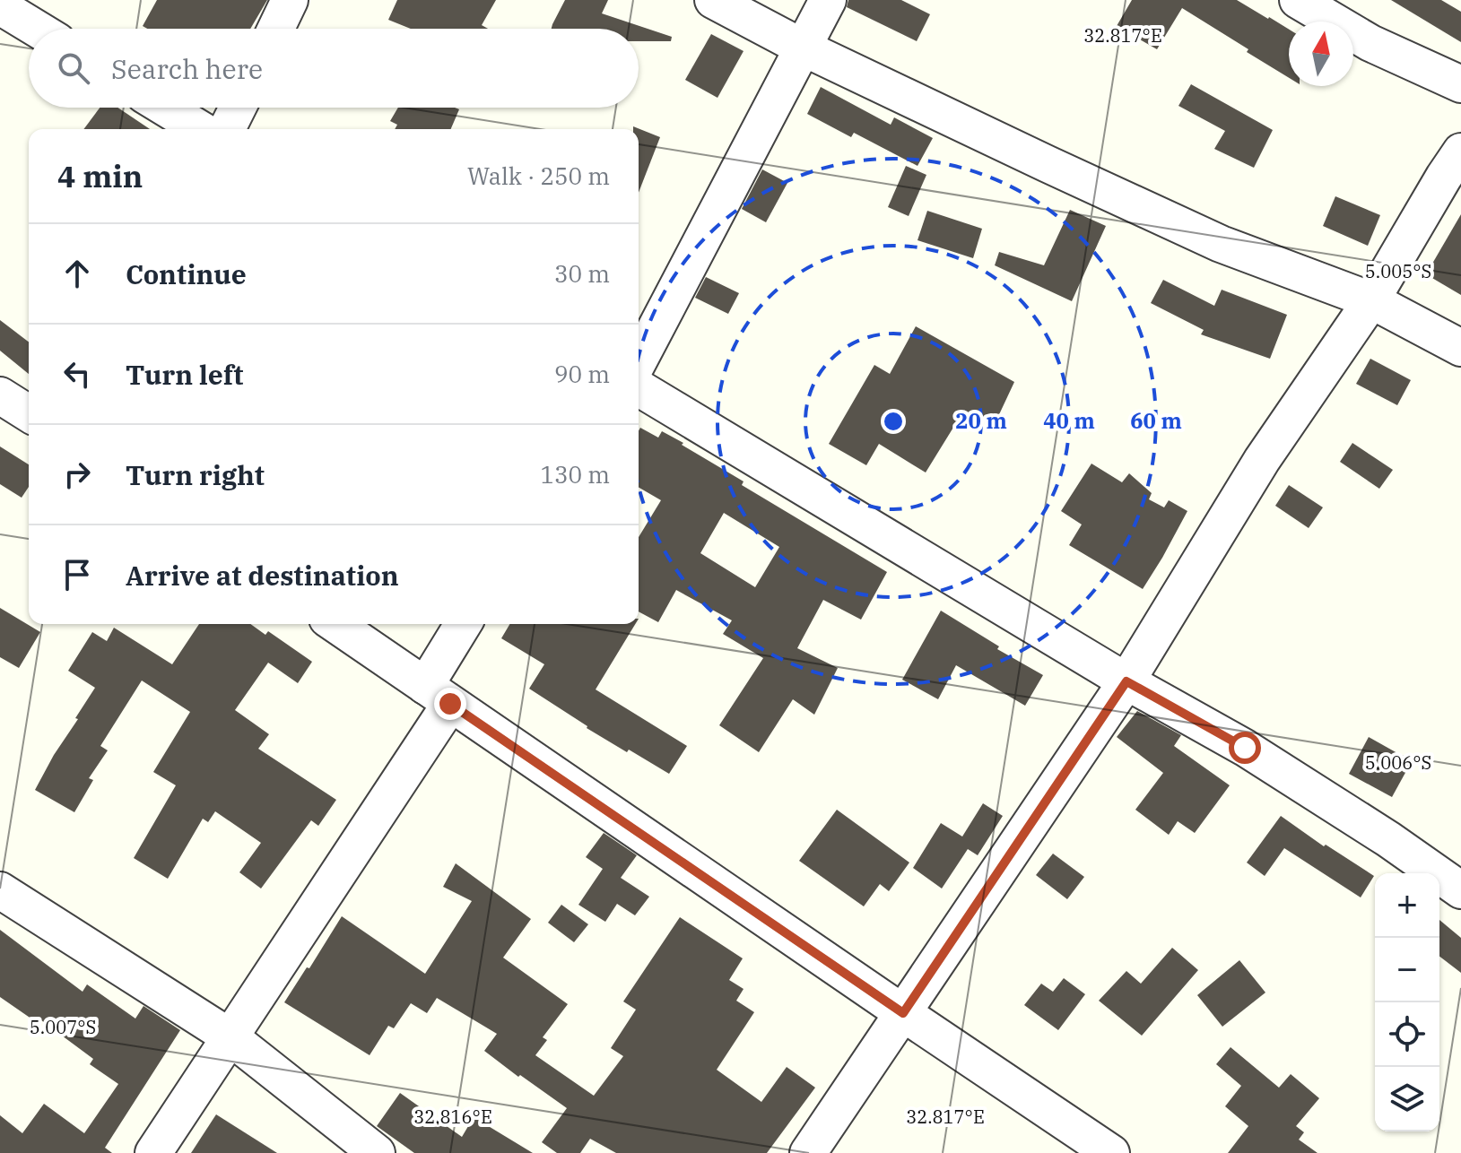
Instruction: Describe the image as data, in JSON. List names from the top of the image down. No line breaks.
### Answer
{"north":"top","page":{"search":"Search here","heading":["4 min","Walk · 250 m"],"list":[["Continue","30 m"],["Turn left","90 m"],["Turn right","130 m"],"Arrive at destination"],"map_buttons":["+","−"]},"coordinates":["32.817°E","5.005°S","5.006°S","5.007°S","32.816°E"],"rings":["20 m","40 m","60 m"]}
